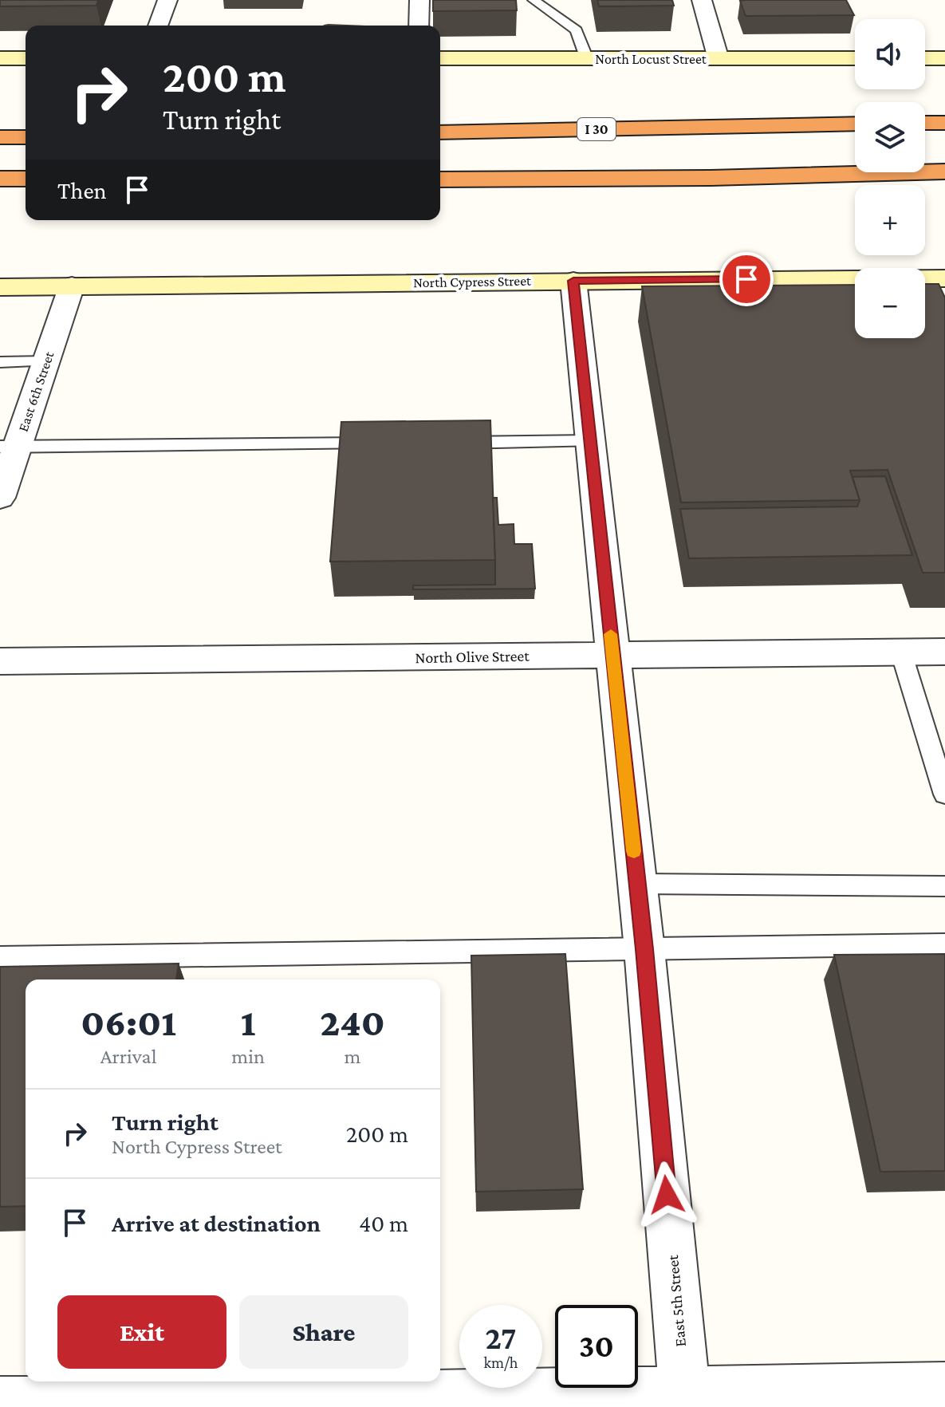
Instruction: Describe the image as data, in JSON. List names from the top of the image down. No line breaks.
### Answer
{"streets":{"highway":["I 30"],"main road":["North Locust Street","North Cypress Street"],"street":["East 6th Street","North Olive Street","East 5th Street"]},"crossings":[["North Cypress Street","East 6th Street"],["North Cypress Street","East 5th Street"],["North Olive Street","East 5th Street"]],"page":{"map_buttons":["+","−"],"turn":["200 m","Turn right"],"then":"Then","eta":["06:01","Arrival","1","min","240","m"],"list":[{"name":"Turn right","note":"North Cypress Street","value":"200 m"},{"name":"Arrive at destination","value":"40 m"}],"buttons":["Exit","Share"],"speed":"27 km/h","limit":"30"}}
